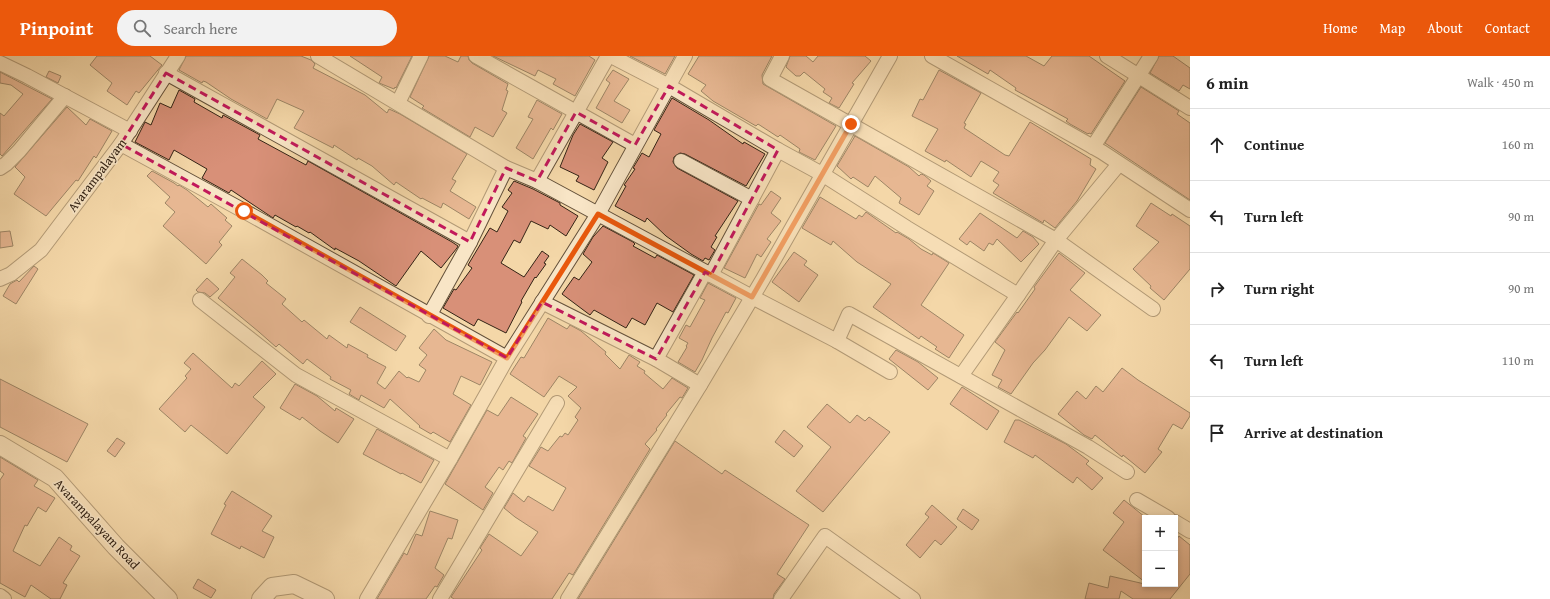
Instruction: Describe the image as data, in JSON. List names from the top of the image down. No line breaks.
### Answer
{"streets":{"street":["Avarampalayam","Avarampalayam Road"]},"page":{"header":"Pinpoint","search":"Search here","nav":["Home","Map","About","Contact"],"heading":["6 min","Walk · 450 m"],"list":[["Continue","160 m"],["Turn left","90 m"],["Turn right","90 m"],["Turn left","110 m"],"Arrive at destination"],"map_buttons":["+","−"]}}
